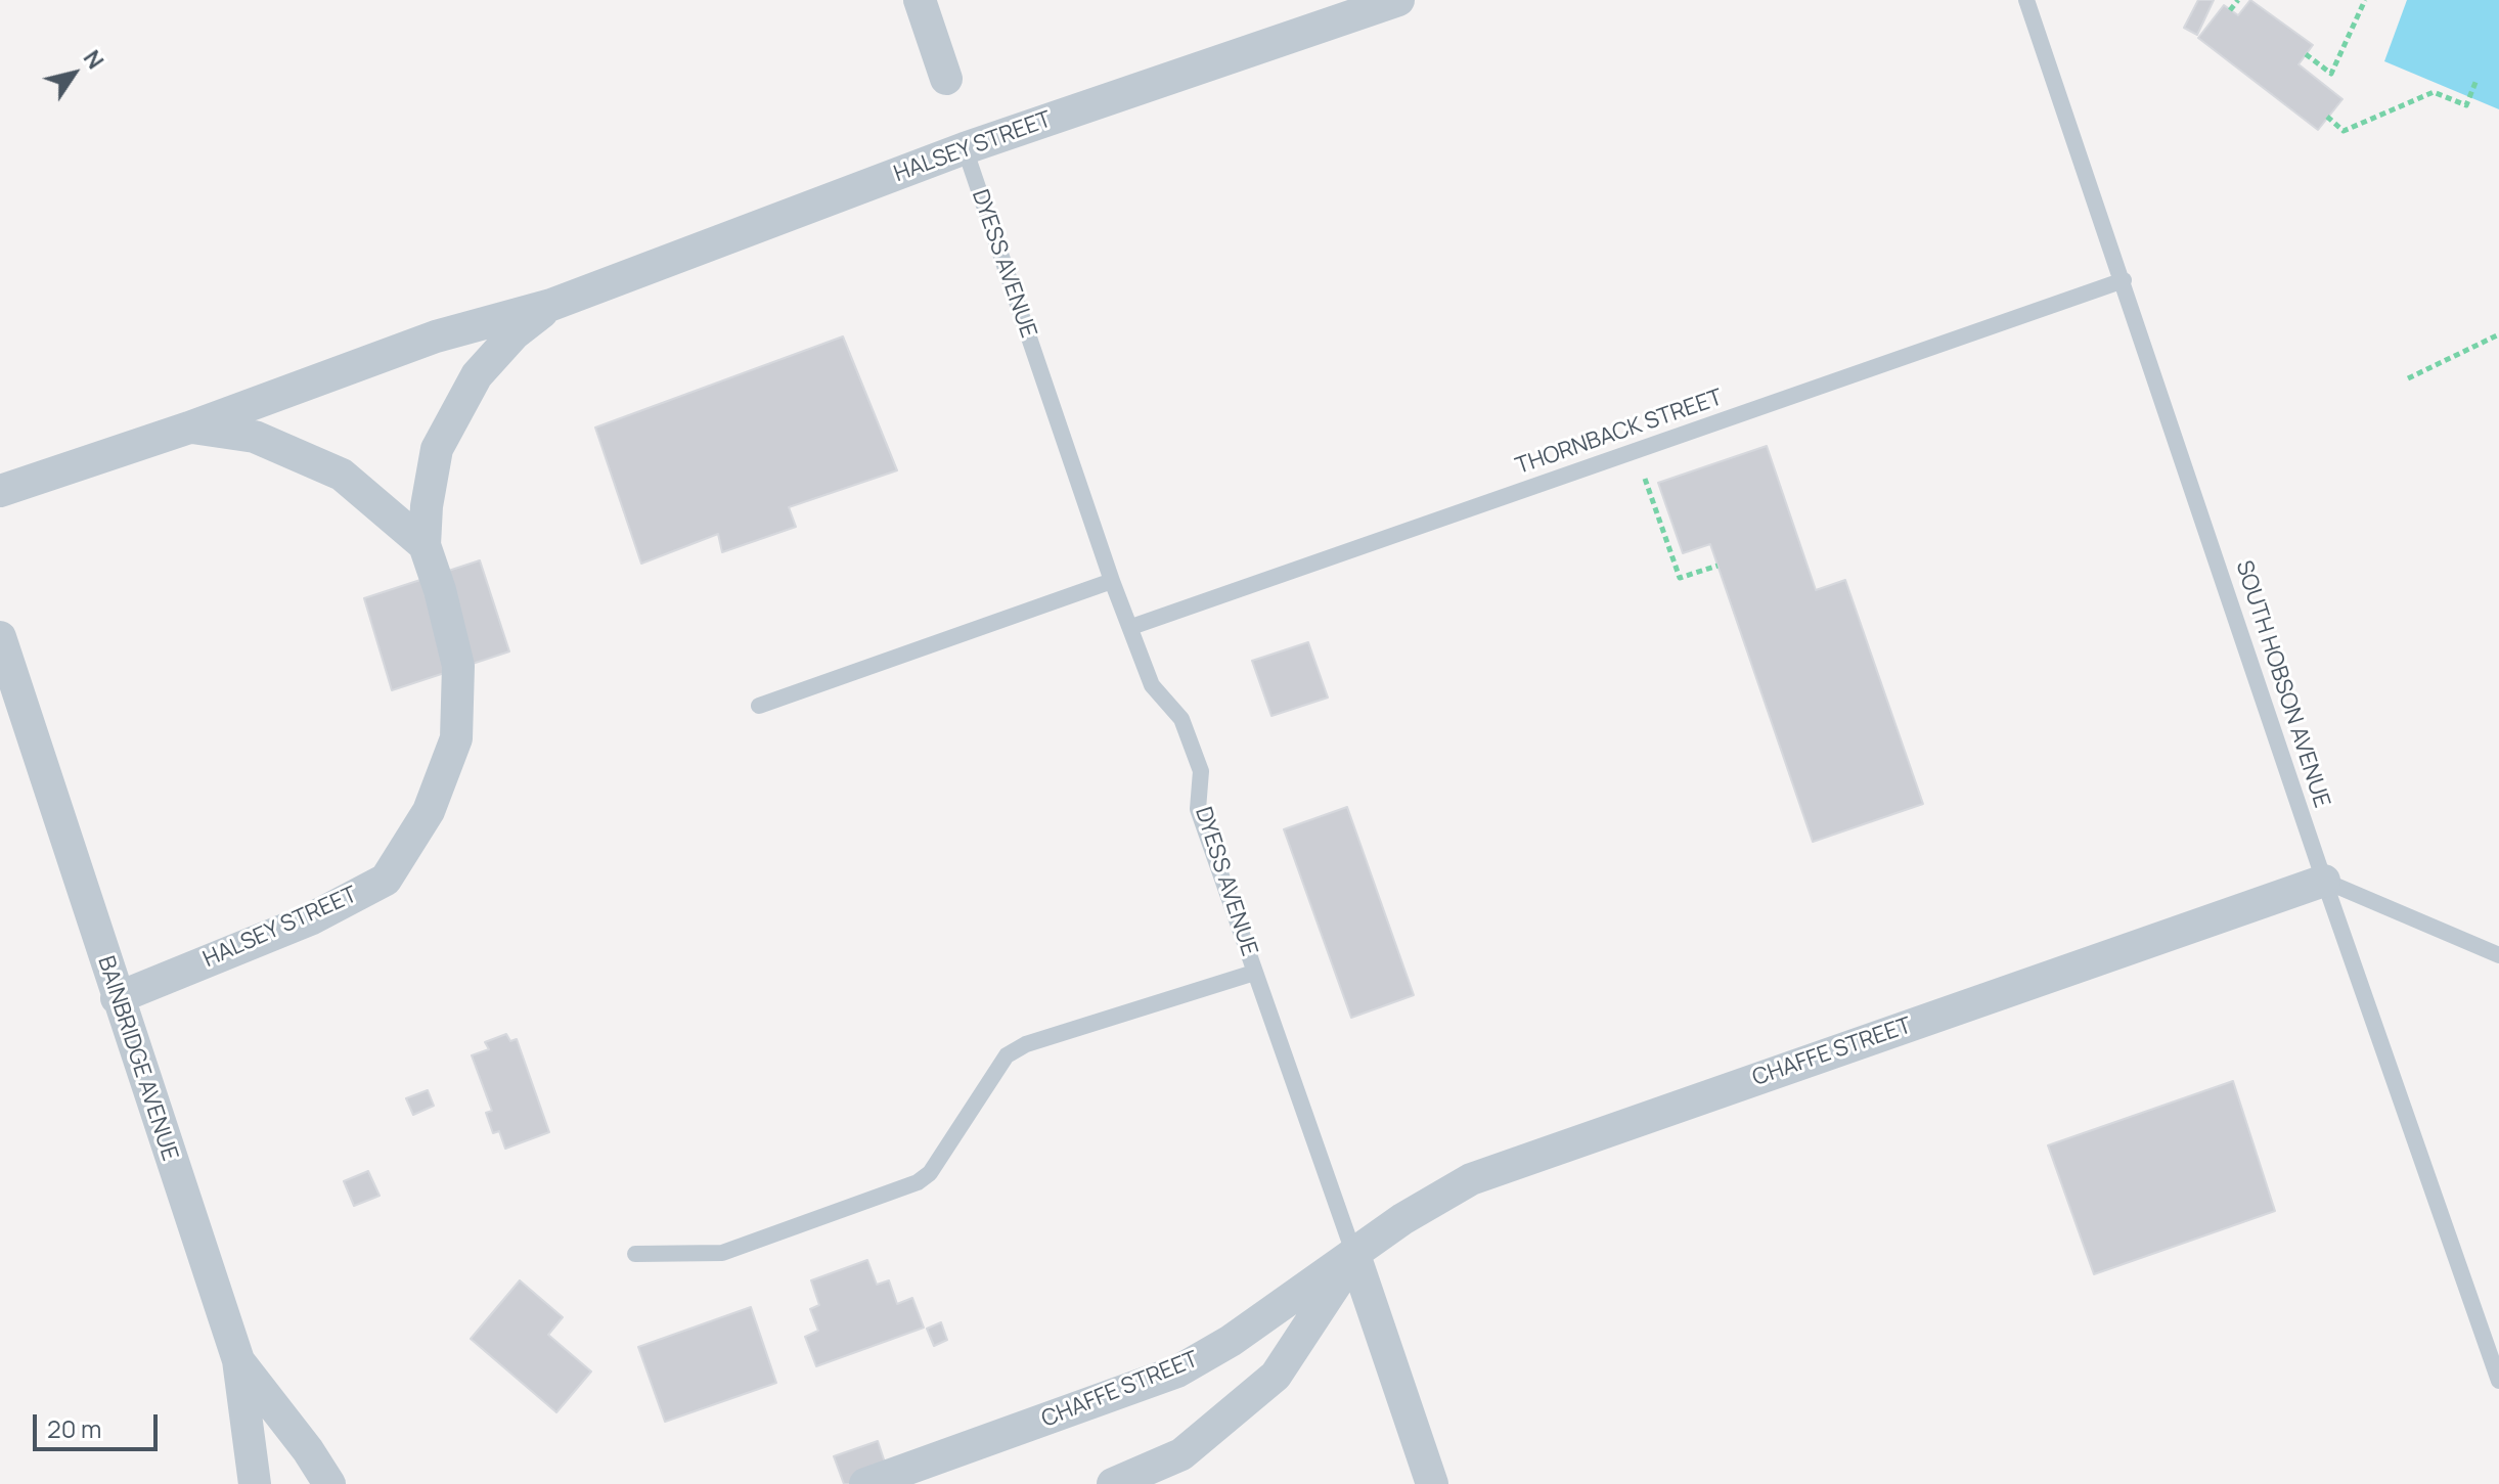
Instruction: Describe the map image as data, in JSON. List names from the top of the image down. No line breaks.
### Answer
{"streets":{"street":["HALSEY STREET","DYESS AVENUE","CHAFFE STREET","BAINBRIDGE AVENUE"],"lane":["THORNBACK STREET","SOUTH HOBSON AVENUE"]},"crossings":[["HALSEY STREET","DYESS AVENUE"],["HALSEY STREET","BAINBRIDGE AVENUE"],["DYESS AVENUE","THORNBACK STREET"],["DYESS AVENUE","CHAFFE STREET"],["THORNBACK STREET","SOUTH HOBSON AVENUE"],["SOUTH HOBSON AVENUE","CHAFFE STREET"]],"scale_bar":"20 m","north":"top right"}
